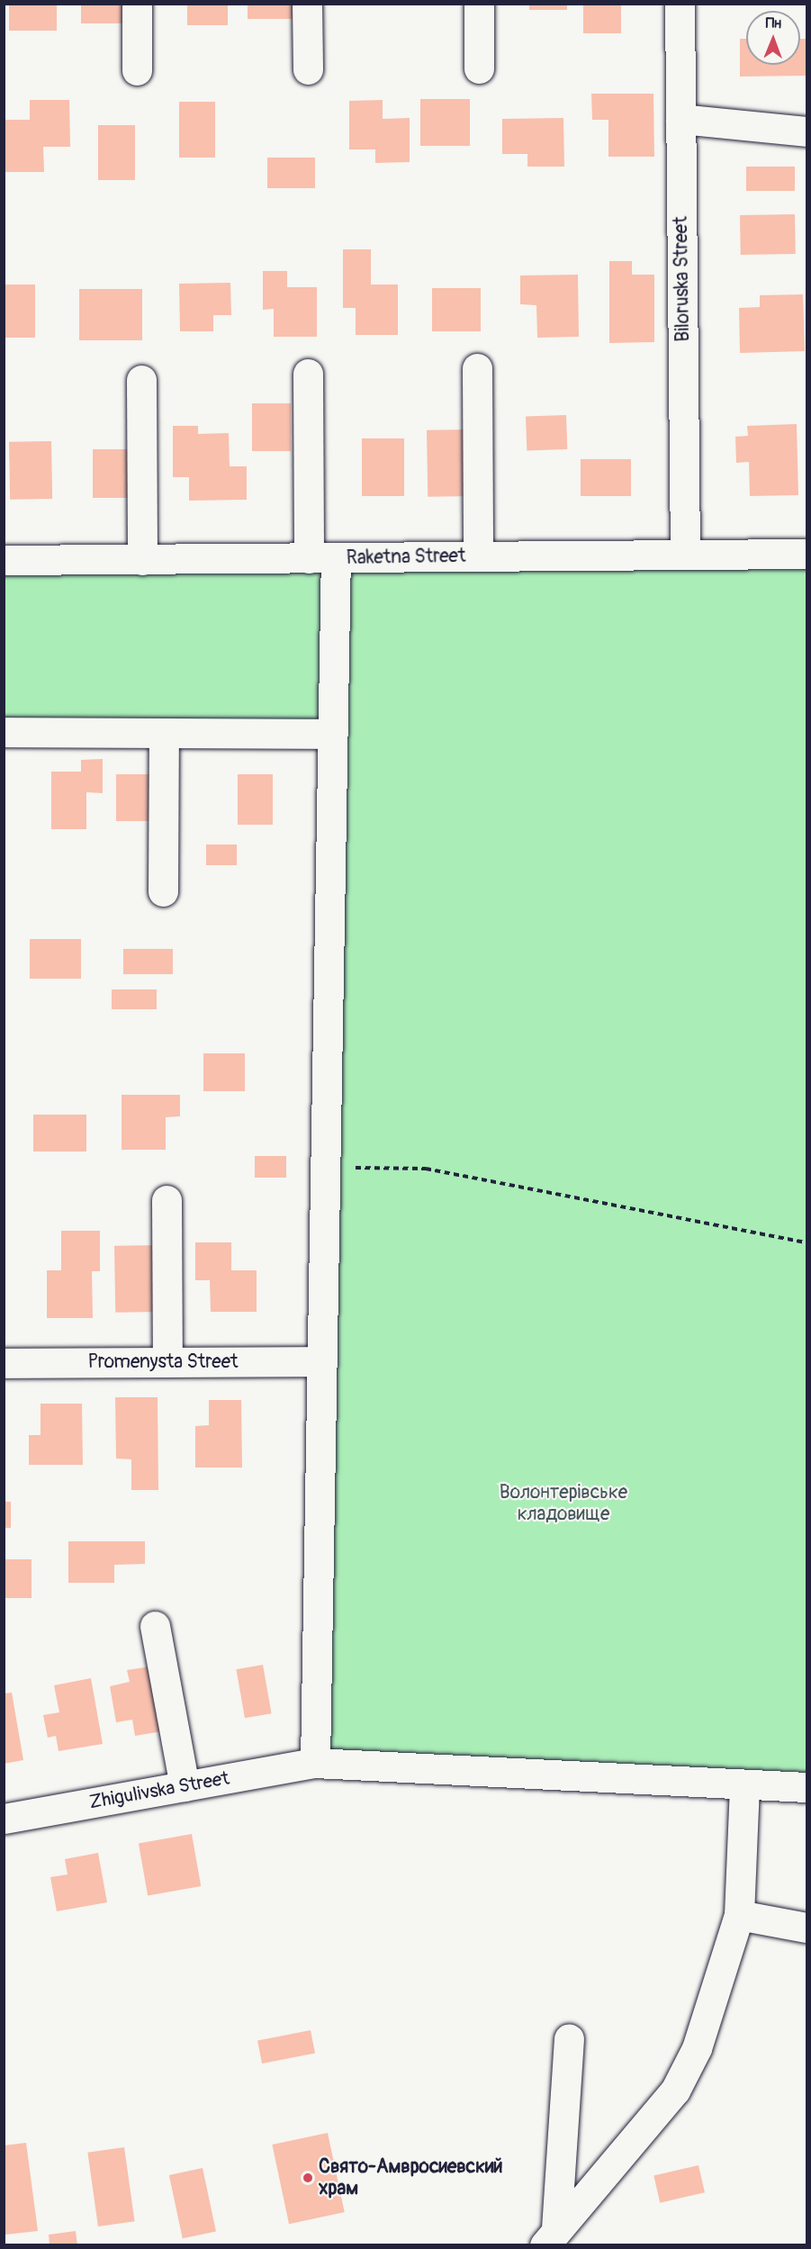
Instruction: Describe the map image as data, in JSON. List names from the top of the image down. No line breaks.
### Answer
{"streets":{"street":["Biloruska Street","Raketna Street","Promenysta Street","Zhigulivska Street"]},"crossings":[["Biloruska Street","Raketna Street"]],"parks":["Волонтерівське кладовище"],"places":["Свято-Амвросиевский храм"],"north":"top"}
